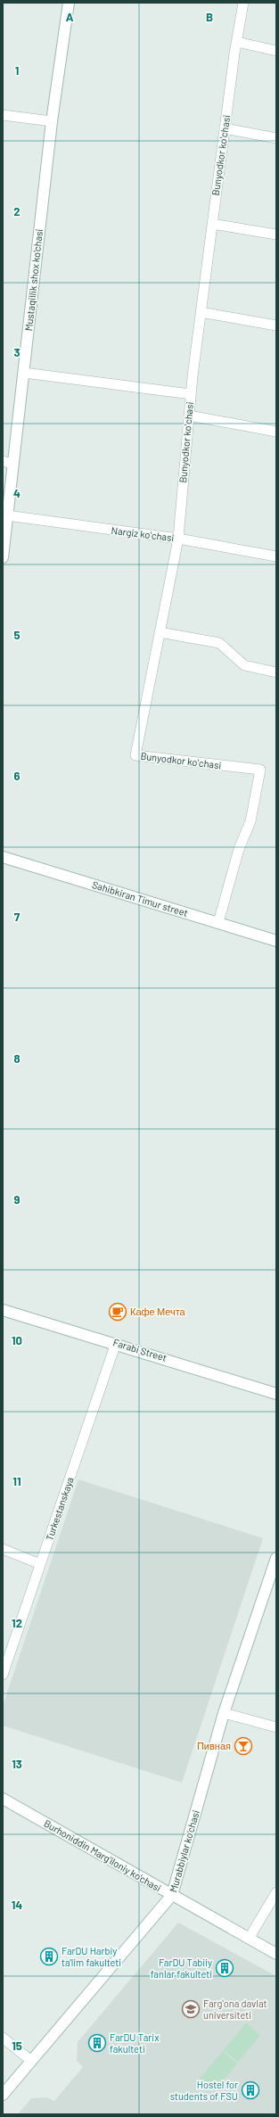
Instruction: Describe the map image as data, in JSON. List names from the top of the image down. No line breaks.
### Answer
{"streets":{"main road":["Mustaqillik shox ko'chasi","Sahibkiran Timur street","Farabi Street","Murabbiylar ko'chasi","Burhoniddin Marg'iloniy ko'chasi"],"street":["Bunyodkor koʻchasi","Nargiz koʻchasi","Turkestanskaya"]},"crossings":[["Bunyodkor koʻchasi","Nargiz koʻchasi"],["Bunyodkor koʻchasi","Sahibkiran Timur street"],["Mustaqillik shox ko'chasi","Nargiz koʻchasi"],["Farabi Street","Turkestanskaya"],["Murabbiylar ko'chasi","Burhoniddin Marg'iloniy ko'chasi"]],"places":{"cafe":["Кафе Мечта"],"bar":["Пивная"],"building":["FarDU Harbiy ta'lim fakulteti","FarDU Tabiiy fanlar fakulteti","FarDU Tarix fakulteti","Hostel for students of FSU"],"school or university":["Fargʻona davlat universiteti"]},"grid":{"columns":["A","B"],"rows":["1","2","3","4","5","6","7","8","9","10","11","12","13","14","15"]}}
